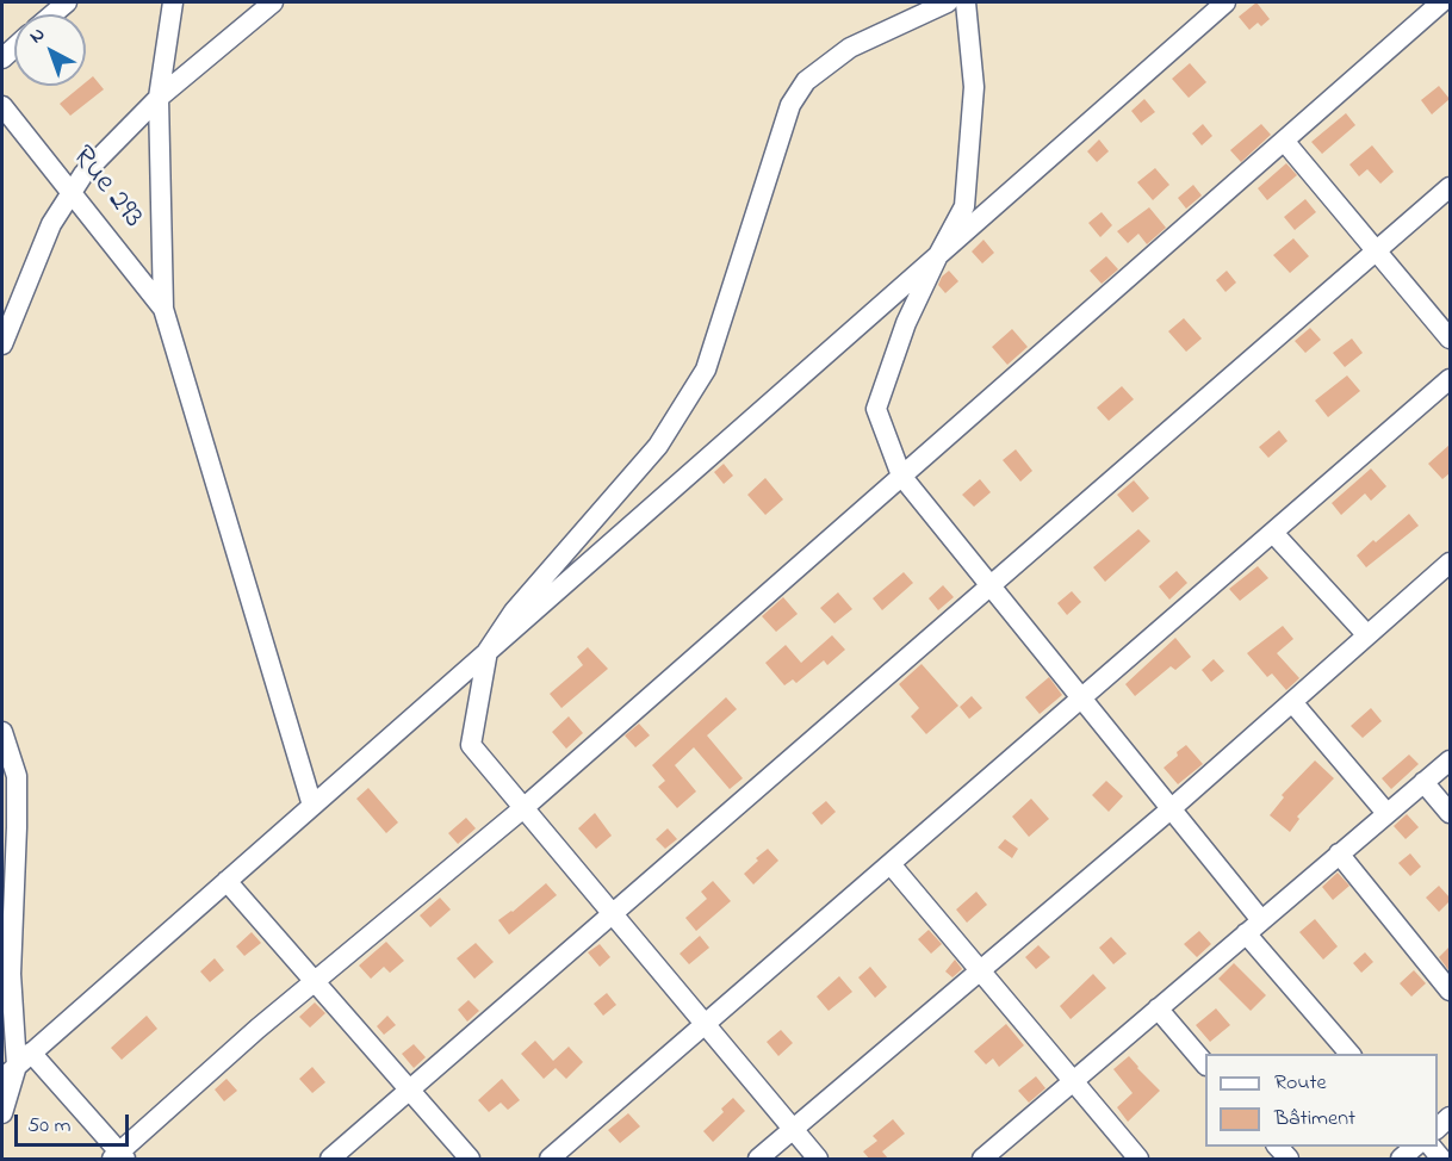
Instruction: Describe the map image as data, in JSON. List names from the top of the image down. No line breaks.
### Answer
{"streets":{"street":["Rue 293"]},"legend":["Route","Bâtiment"],"scale_bar":"50 m","north":"top left"}
